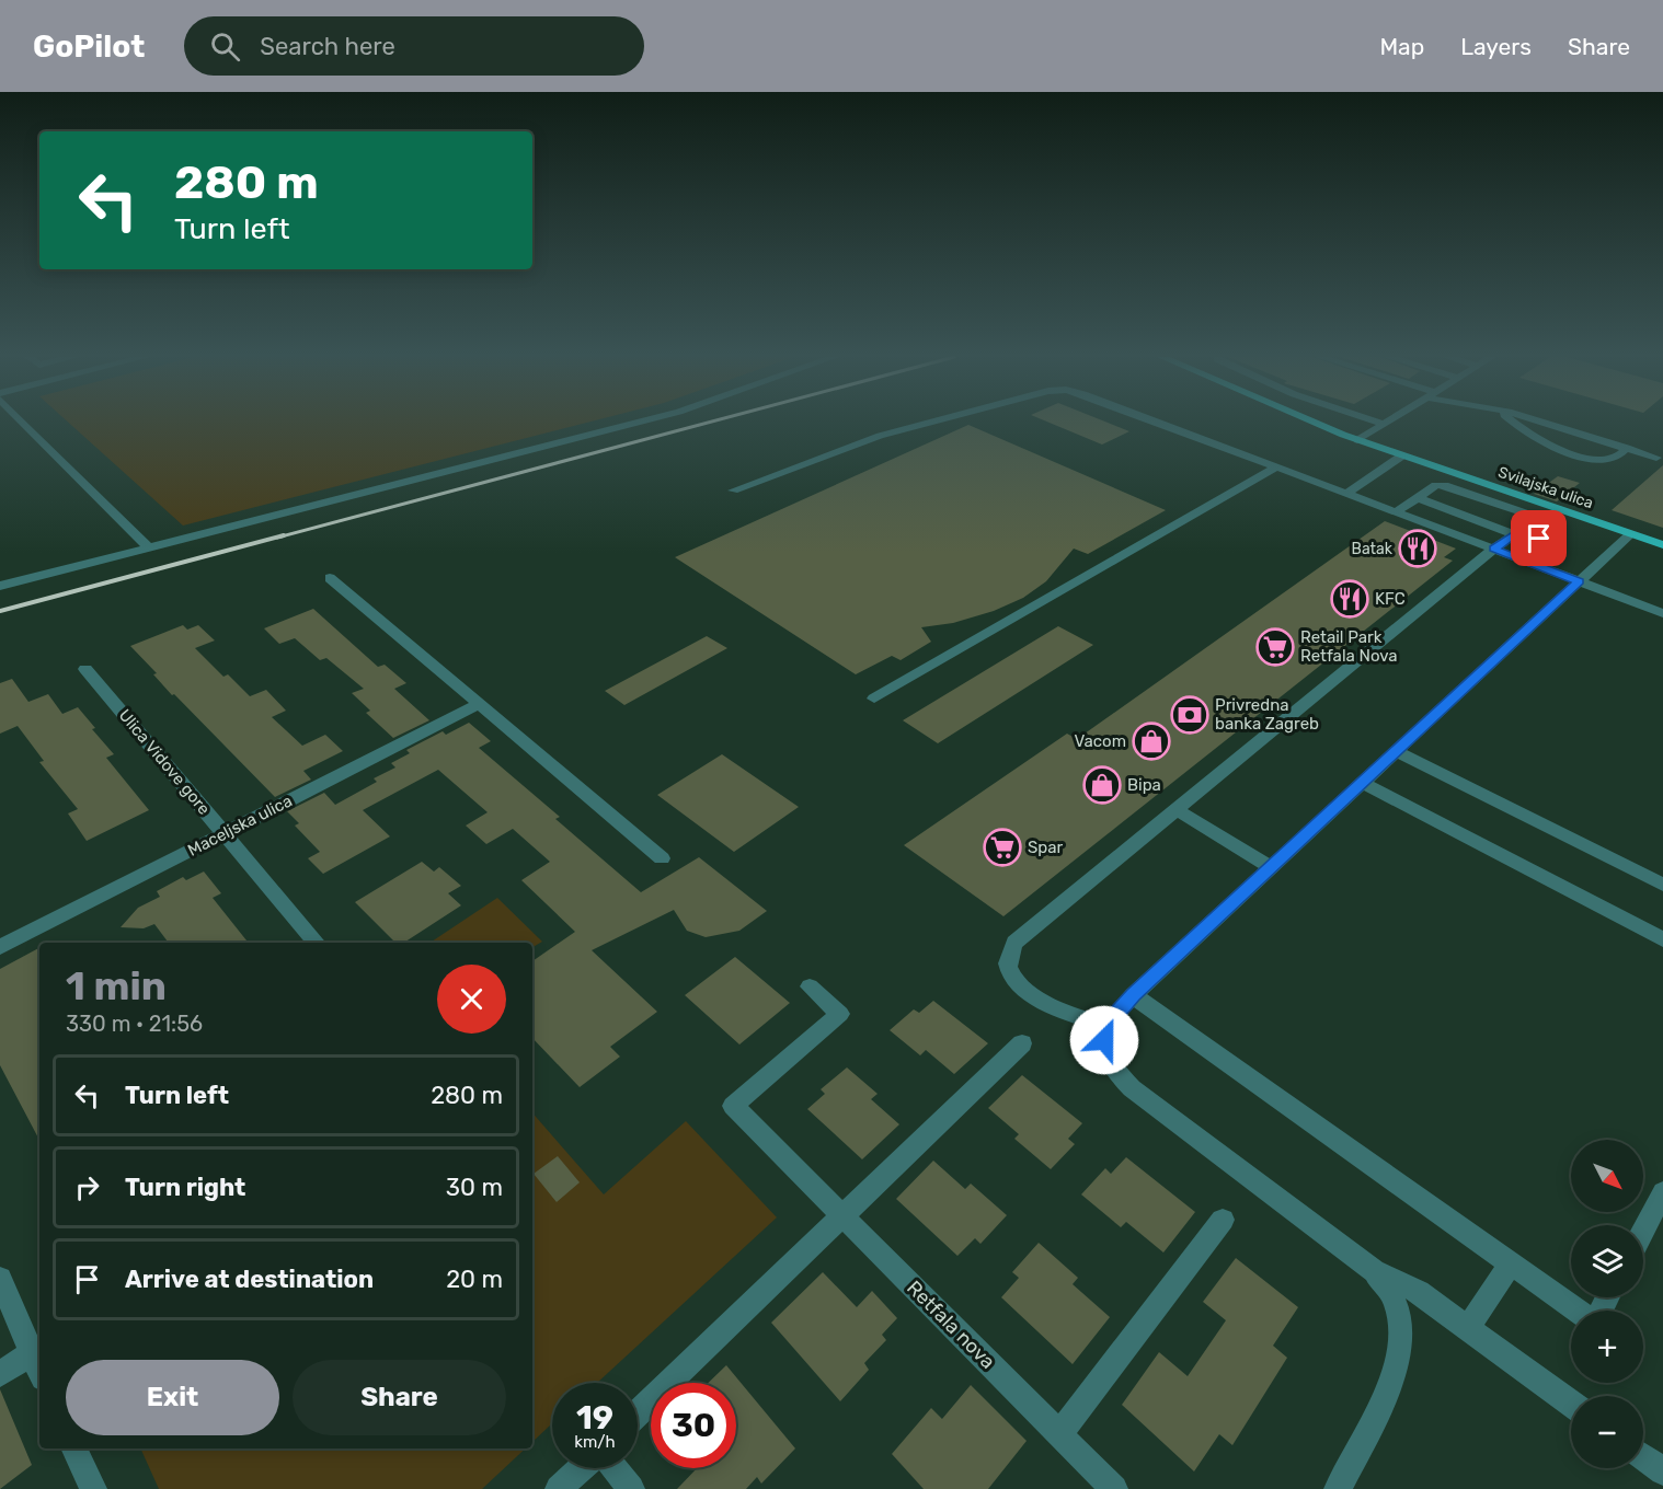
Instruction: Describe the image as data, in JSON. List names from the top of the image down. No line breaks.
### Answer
{"streets":{"main road":["Svilajska ulica"],"street":["Ulica Vidove gore","Maceljska ulica","Retfala nova"]},"crossings":[["Ulica Vidove gore","Maceljska ulica"]],"places":{"restaurant":["Batak","KFC"],"supermarket":["Retail Park Retfala Nova","Spar"],"bank":["Privredna banka Zagreb"],"shop":["Vacom","Bipa"]},"north":"bottom right","page":{"header":"GoPilot","search":"Search here","nav":["Map","Layers","Share"],"turn":["280 m","Turn left"],"heading":["1 min","330 m · 21:56"],"list":[{"name":"Turn left","value":"280 m"},{"name":"Turn right","value":"30 m"},{"name":"Arrive at destination","value":"20 m"}],"map_buttons":["+","−"],"buttons":["Exit","Share"],"speed":"19 km/h","limit":"30"}}
